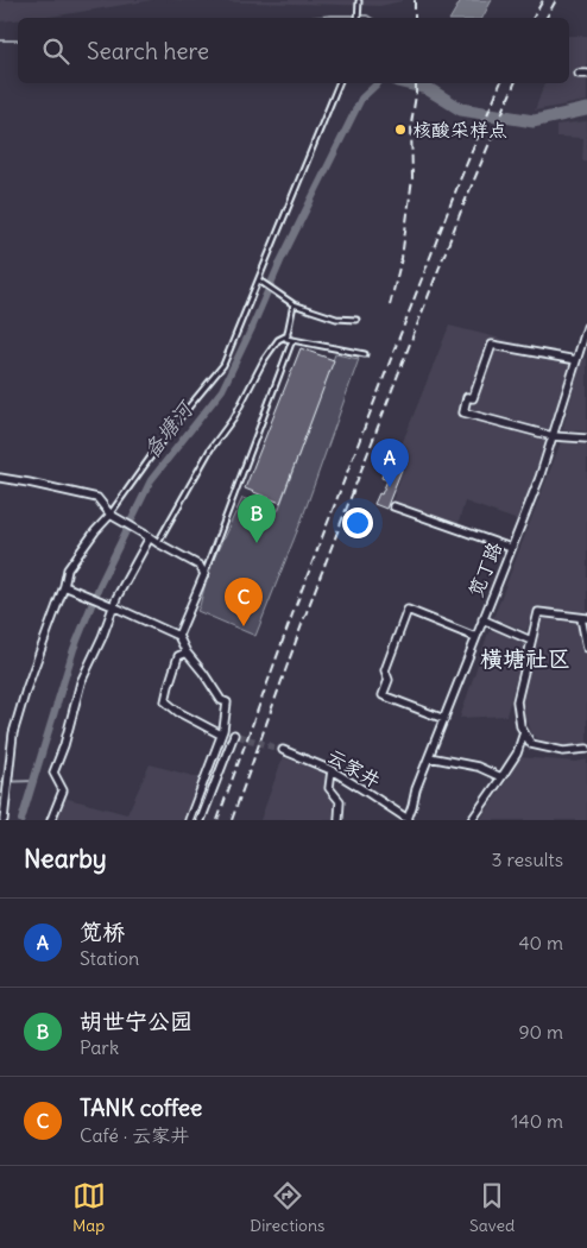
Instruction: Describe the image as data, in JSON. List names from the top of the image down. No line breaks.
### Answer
{"streets":{"street":["笕丁路","云家井"]},"crossings":[["笕丁路","云家井"]],"districts":["横塘社区"],"water":["备塘河"],"places":["核酸采样点"],"page":{"search":"Search here","pins":["A","B","C"],"heading":["Nearby","3 results"],"list":[{"mark":"A","name":"笕桥","note":"Station","value":"40 m"},{"mark":"B","name":"胡世宁公园","note":"Park","value":"90 m"},{"mark":"C","name":"TANK coffee","note":"Café · 云家井","value":"140 m"}],"nav":["Map","Directions","Saved"]}}
